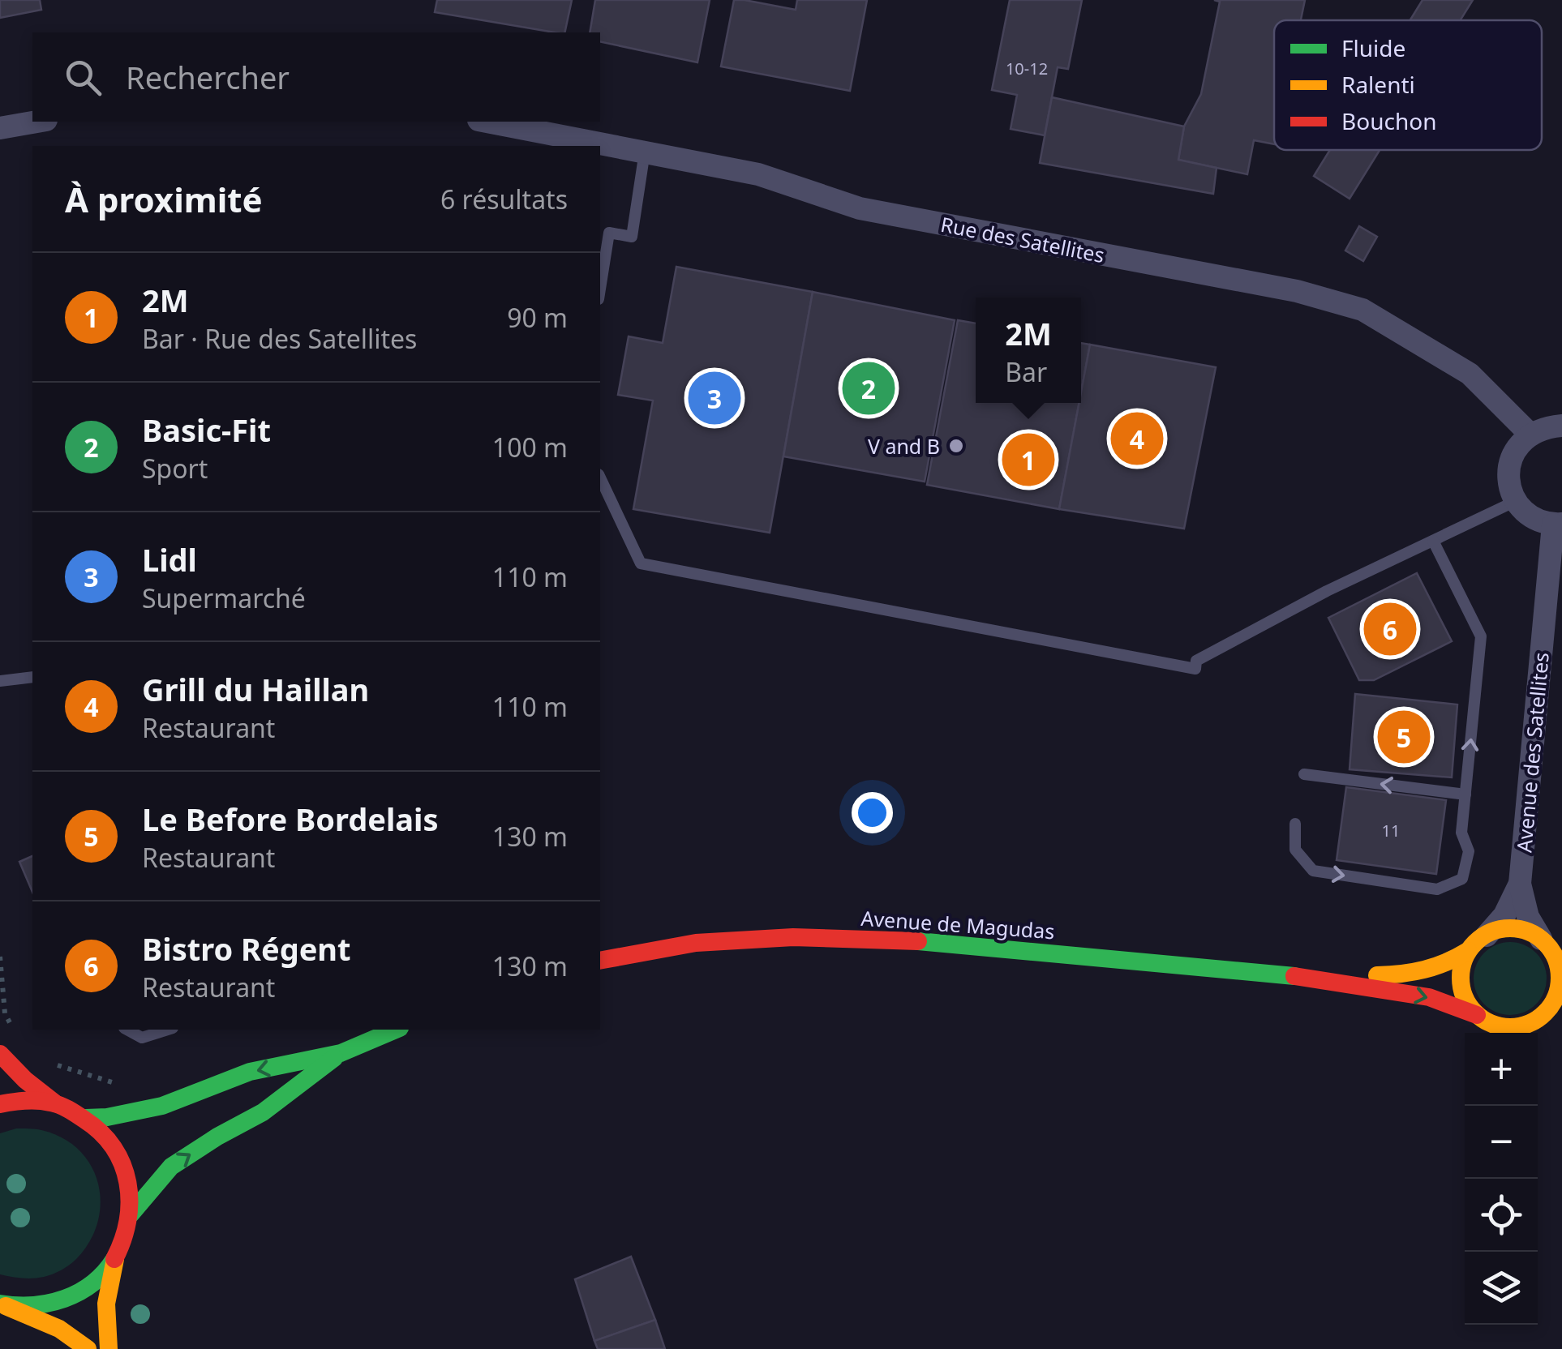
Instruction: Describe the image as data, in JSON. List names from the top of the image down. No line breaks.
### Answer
{"streets":{"main road":["Avenue de Magudas"],"street":["Rue des Satellites","Avenue des Satellites"]},"crossings":[["Avenue des Satellites","Avenue de Magudas"]],"places":["V and B"],"house_numbers":["10-12","11"],"legend":["Fluide","Ralenti","Bouchon"],"page":{"search":"Rechercher","heading":["À proximité","6 résultats"],"list":[{"mark":"1","name":"2M","note":"Bar · Rue des Satellites","value":"90 m"},{"mark":"2","name":"Basic-Fit","note":"Sport","value":"100 m"},{"mark":"3","name":"Lidl","note":"Supermarché","value":"110 m"},{"mark":"4","name":"Grill du Haillan","note":"Restaurant","value":"110 m"},{"mark":"5","name":"Le Before Bordelais","note":"Restaurant","value":"130 m"},{"mark":"6","name":"Bistro Régent","note":"Restaurant","value":"130 m"}],"popup":["2M","Bar"],"pins":["2","3","4","1","6","5"],"map_buttons":["+","−"]}}
